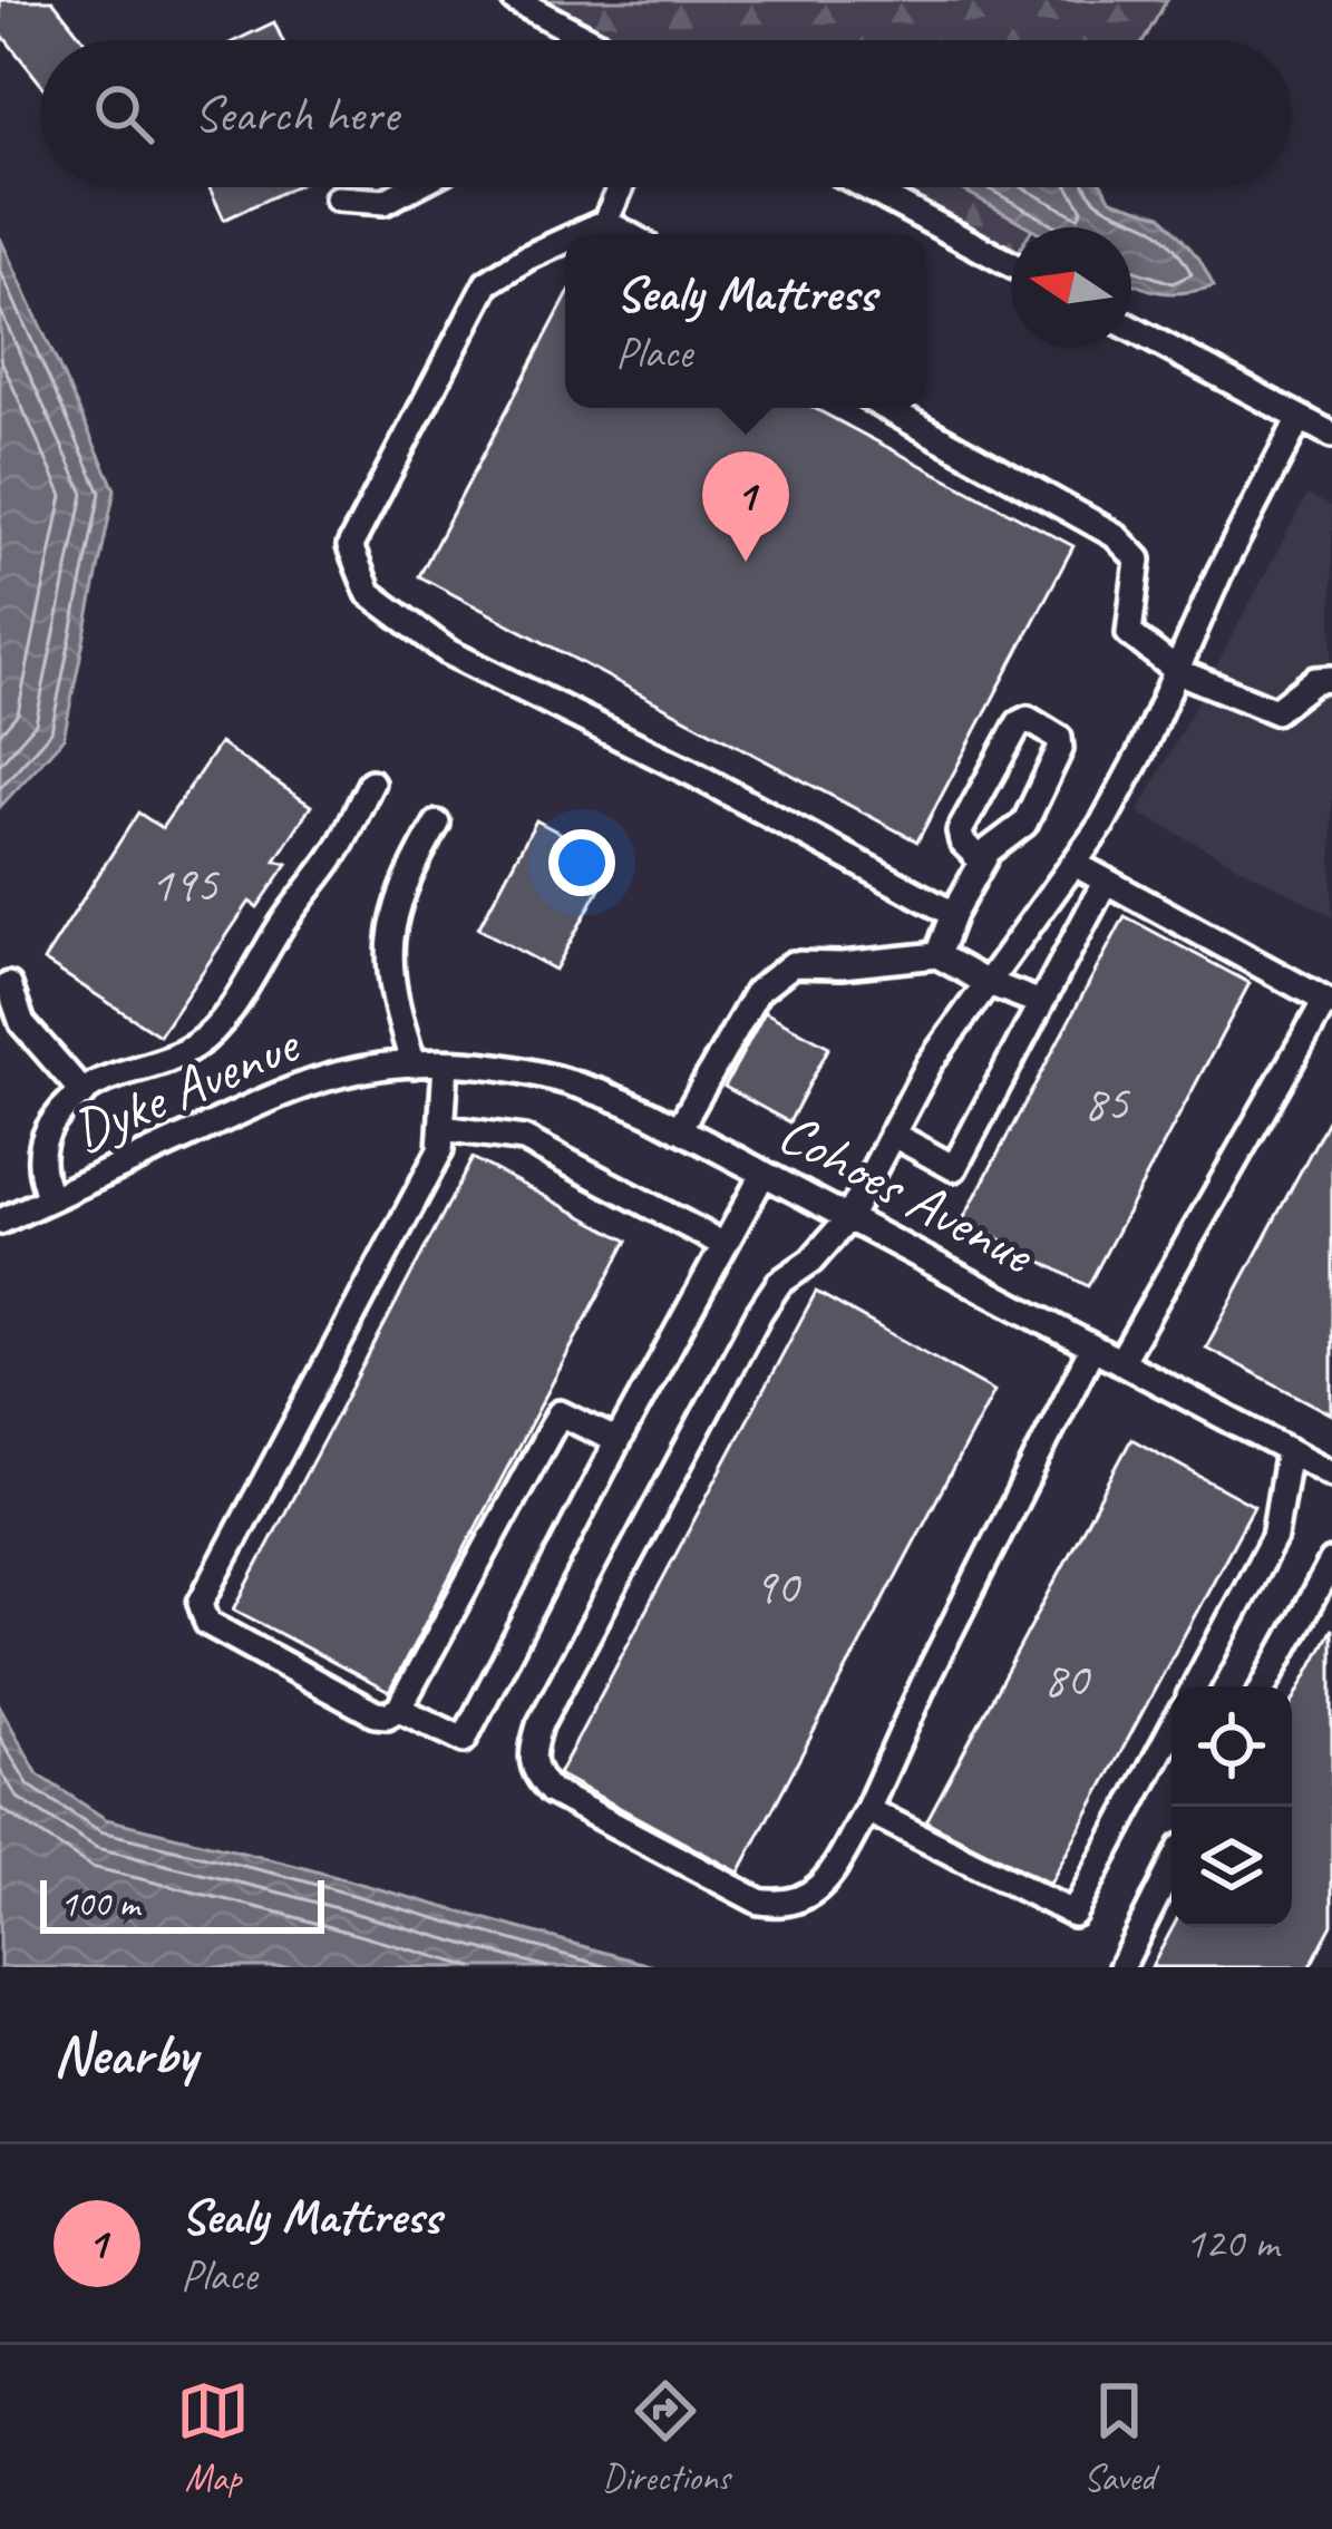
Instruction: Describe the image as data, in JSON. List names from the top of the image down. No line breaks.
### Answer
{"streets":{"street":["Dyke Avenue","Cohoes Avenue"]},"crossings":[["Dyke Avenue","Cohoes Avenue"]],"house_numbers":["195","85","90","80"],"scale_bar":"100 m","north":"left","page":{"search":"Search here","popup":["Sealy Mattress","Place"],"pins":"1","scale":"100 m","heading":"Nearby","list":[{"mark":"1","name":"Sealy Mattress","note":"Place","value":"120 m"}],"nav":["Map","Directions","Saved"]}}
